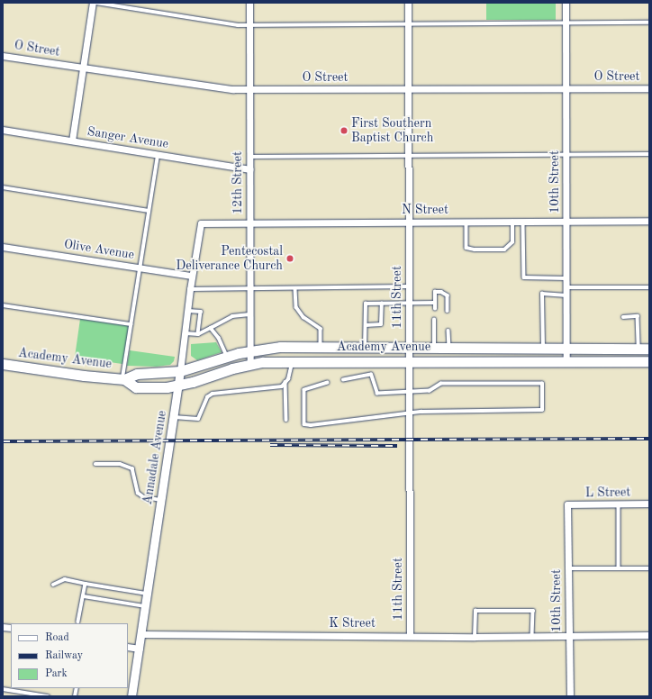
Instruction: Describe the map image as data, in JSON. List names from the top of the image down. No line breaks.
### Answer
{"streets":{"main road":["Academy Avenue"],"street":["O Street","Sanger Avenue","10th Street","12th Street","N Street","Olive Avenue","11th Street","Annadale Avenue","L Street","K Street"]},"crossings":[["O Street","10th Street"],["O Street","12th Street"],["O Street","11th Street"],["Sanger Avenue","12th Street"],["10th Street","N Street"],["10th Street","Academy Avenue"],["10th Street","L Street"],["10th Street","K Street"],["12th Street","N Street"],["12th Street","Academy Avenue"],["N Street","11th Street"],["N Street","Annadale Avenue"],["Olive Avenue","Annadale Avenue"],["11th Street","Academy Avenue"],["11th Street","K Street"],["Academy Avenue","Annadale Avenue"],["Annadale Avenue","K Street"]],"places":["First Southern Baptist Church","Pentecostal Deliverance Church"],"legend":["Road","Railway","Park"]}
